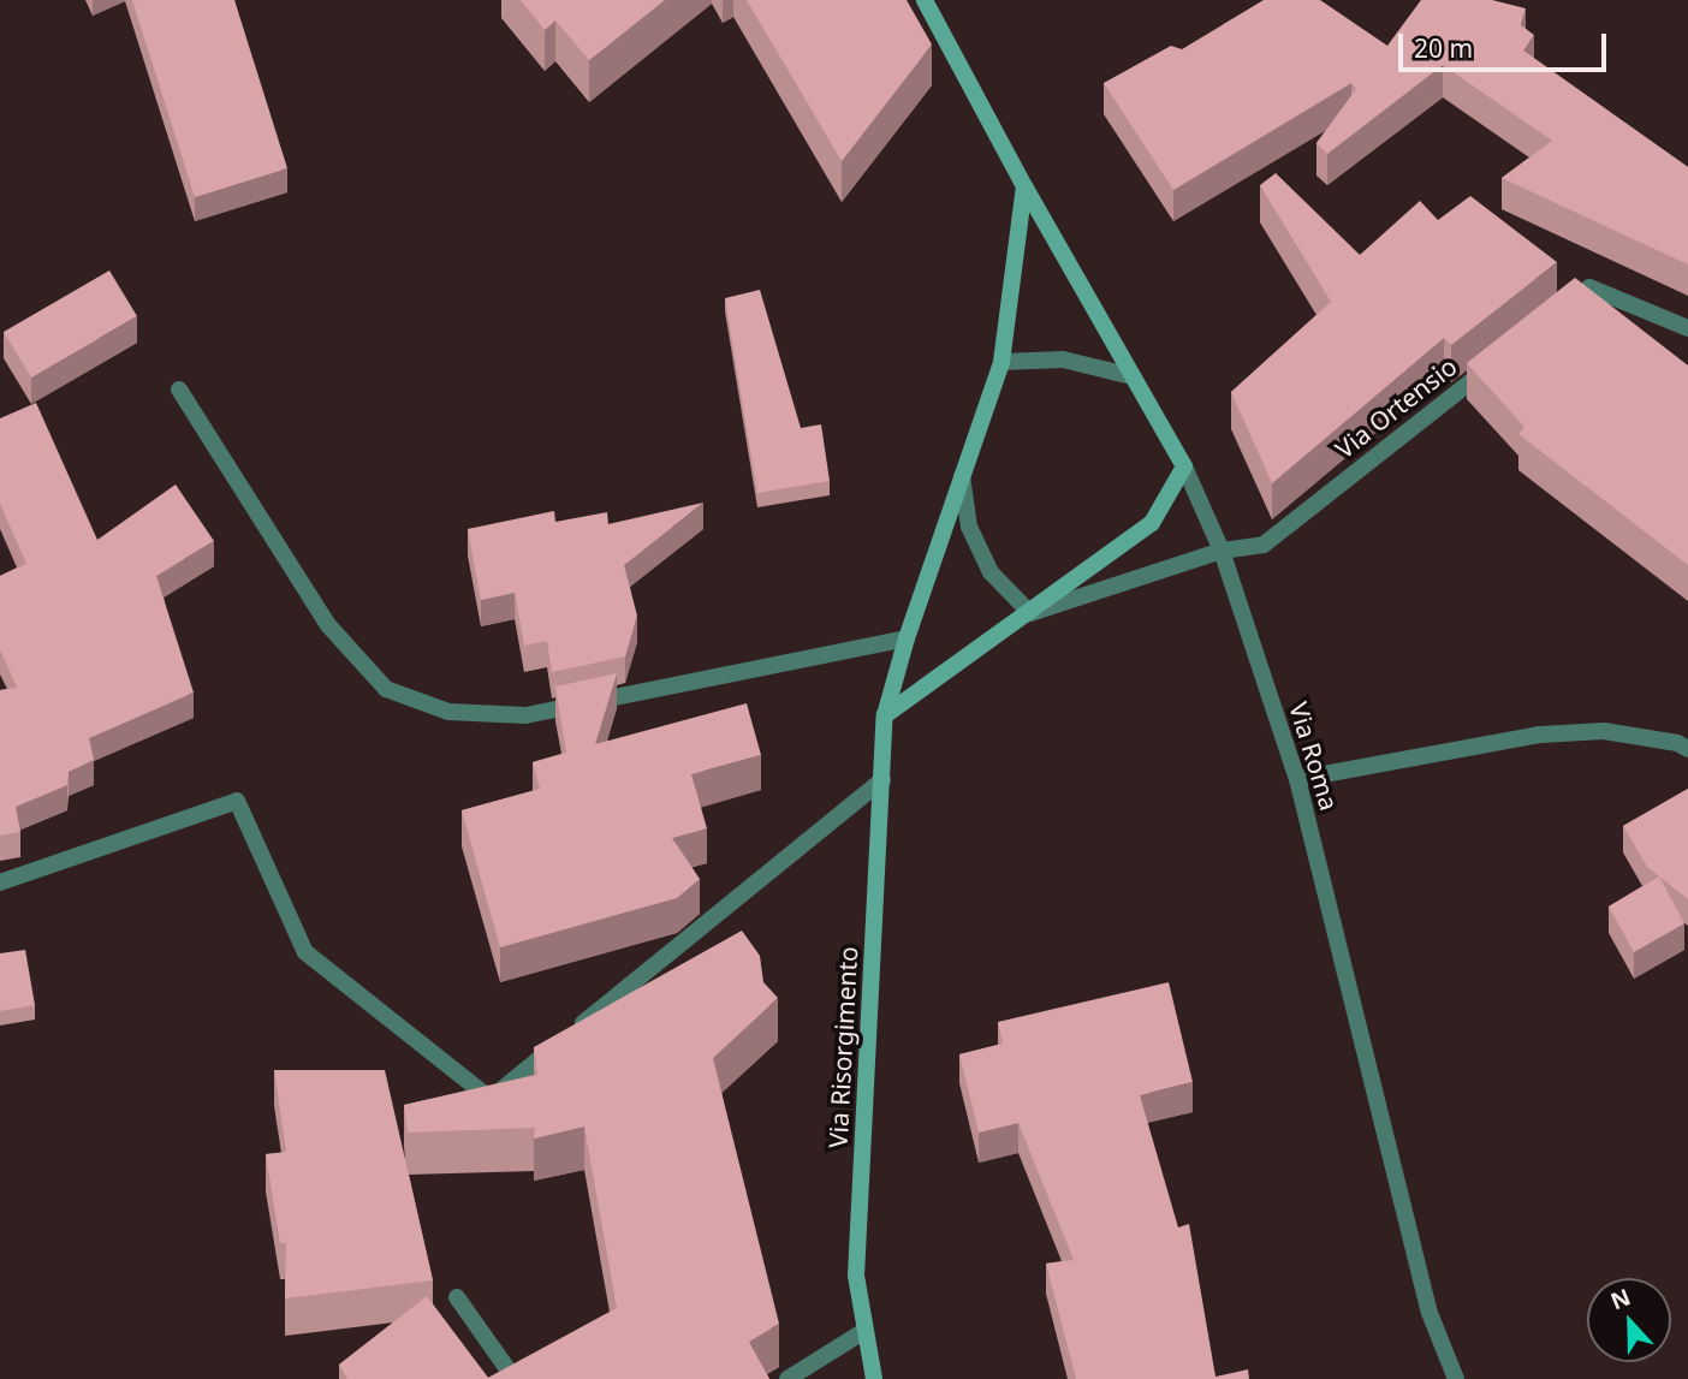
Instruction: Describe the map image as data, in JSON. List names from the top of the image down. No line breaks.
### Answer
{"streets":{"main road":["Via Roma","Via Risorgimento"],"street":["Via Ortensio"]},"crossings":[["Via Ortensio","Via Roma"],["Via Ortensio","Via Risorgimento"],["Via Roma","Via Risorgimento"]],"scale_bar":"20 m","north":"top"}
